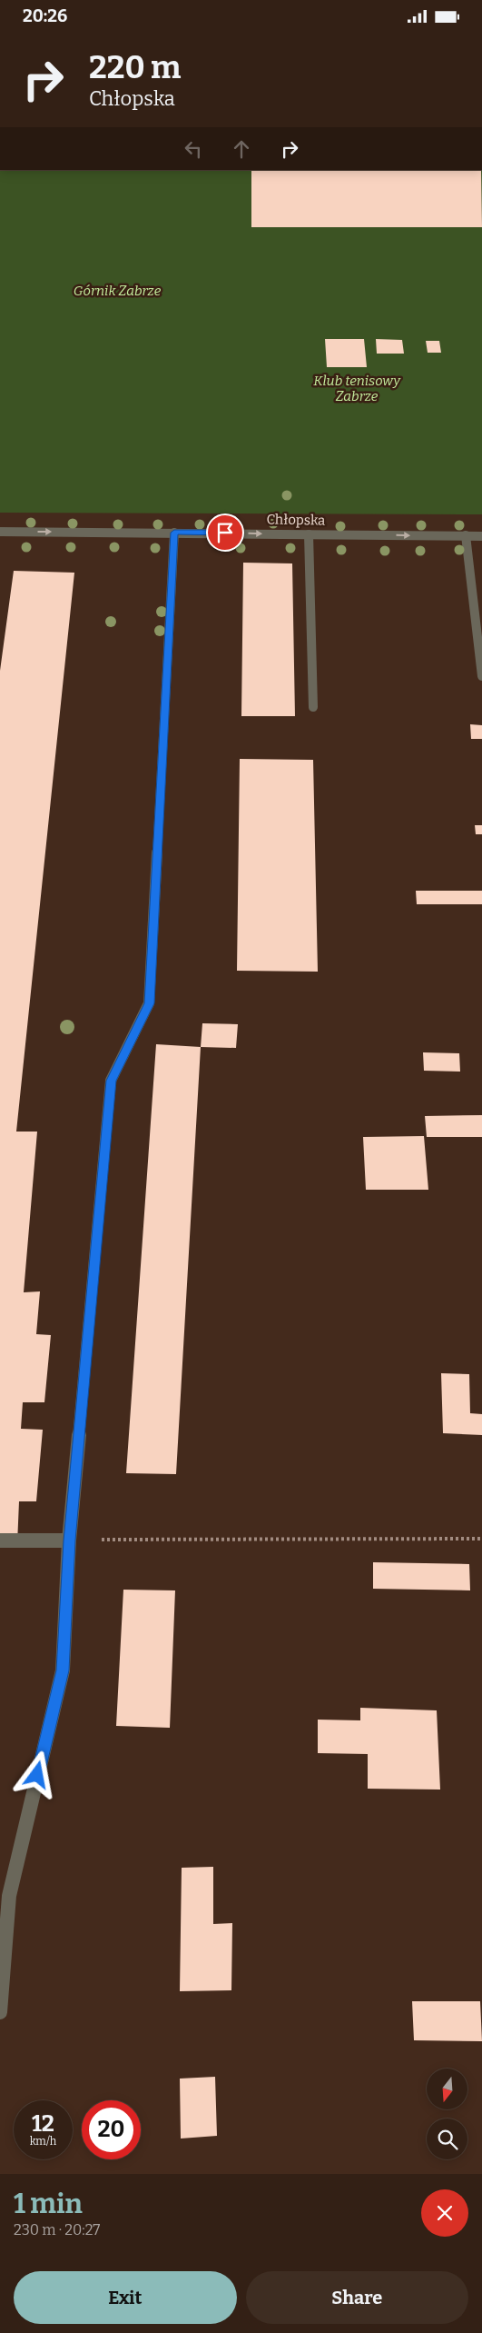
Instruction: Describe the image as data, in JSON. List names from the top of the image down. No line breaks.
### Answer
{"streets":{"street":["Chłopska"]},"one_way":["Chłopska"],"parks":["Górnik Zabrze","Klub tenisowy Zabrze"],"north":"bottom","page":{"status":"20:26","turn":["220 m","Chłopska"],"speed":"12 km/h","limit":"20","heading":["1 min","230 m · 20:27"],"buttons":["Exit","Share"]}}
